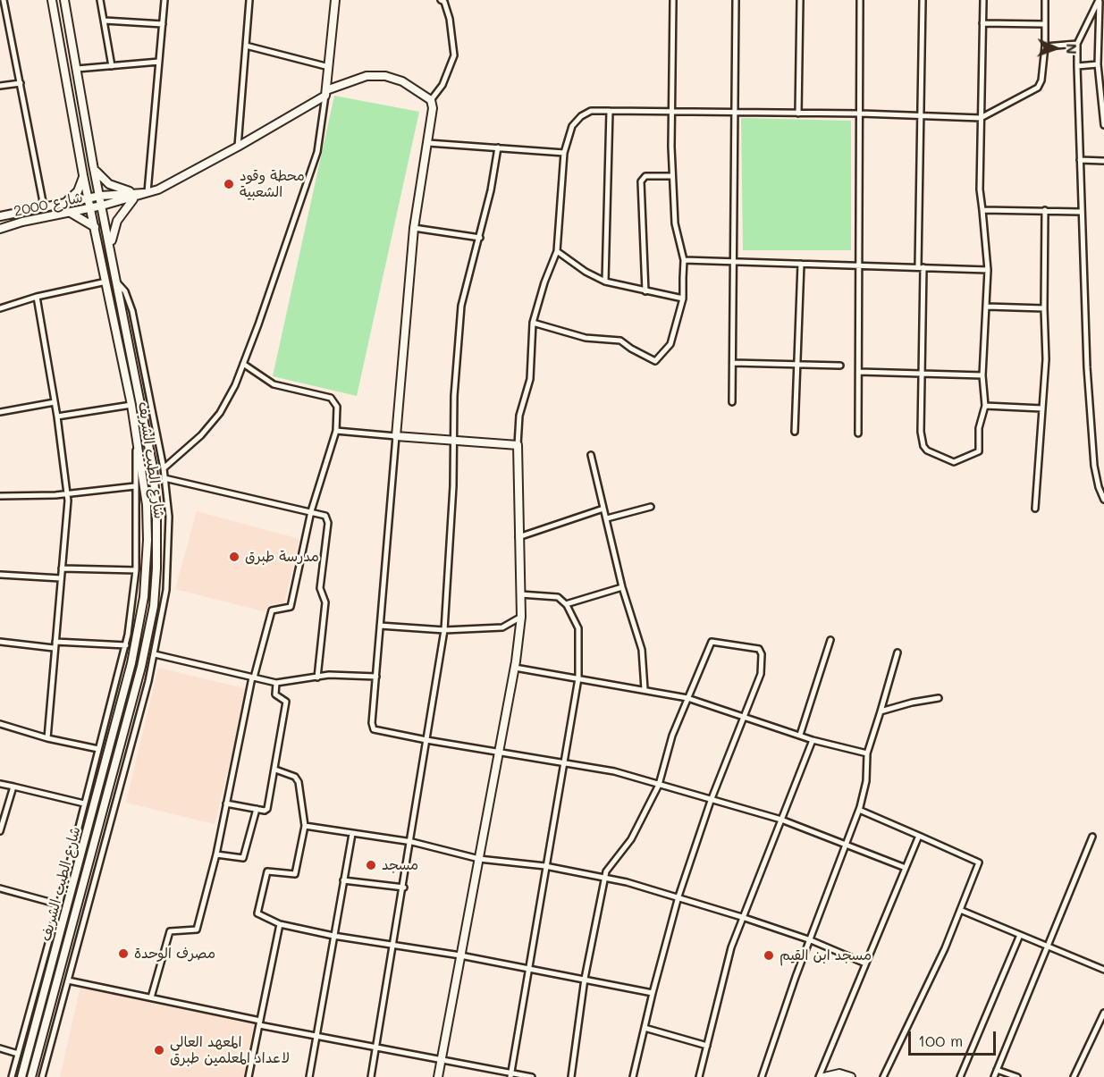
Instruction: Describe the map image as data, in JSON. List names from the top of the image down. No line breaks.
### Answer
{"streets":{"main road":["شارع 2000","شارع الطيب الشريف"]},"crossings":[["شارع 2000","شارع الطيب الشريف"]],"places":["محطة وقود الشعبية","مدرسة طبرق","مسجد","مصرف الوحدة","مسجد ابن القيم","المعهد العالي لاعداد المعلمين طبرق"],"scale_bar":"100 m","north":"right"}
